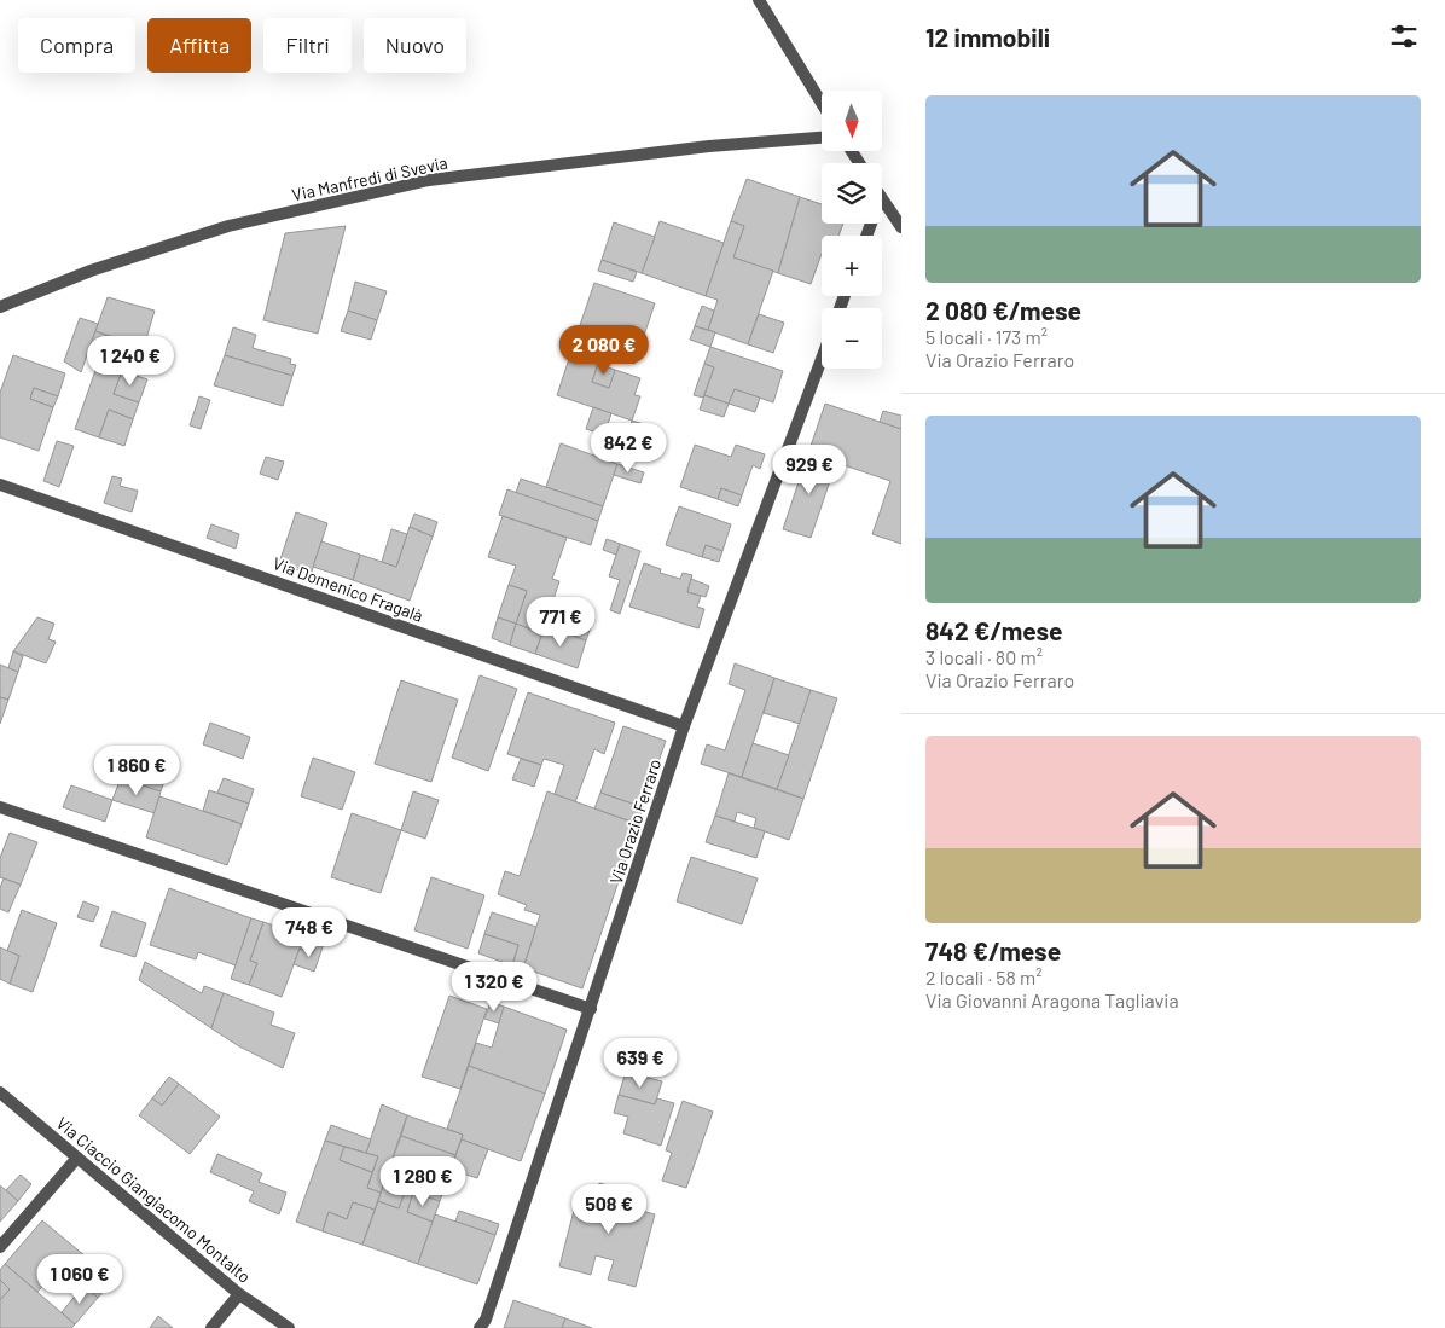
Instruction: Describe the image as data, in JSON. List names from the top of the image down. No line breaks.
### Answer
{"streets":{"street":["Via Manfredi di Svevia","Via Domenico Fragalà","Via Orazio Ferraro","Via Ciaccio Giangiacomo Montalto"]},"crossings":[["Via Domenico Fragalà","Via Orazio Ferraro"]],"north":"bottom","page":{"heading":"12 immobili","chip":["Compra","Affitta","Filtri","Nuovo"],"list":[{"name":"2 080 €/mese","note":"5 locali · 173 m² · Via Orazio Ferraro"},{"name":"842 €/mese","note":"3 locali · 80 m² · Via Orazio Ferraro"},{"name":"748 €/mese","note":"2 locali · 58 m² · Via Giovanni Aragona Tagliavia"}],"map_buttons":["+","−"],"price":["2 080 €","1 240 €","842 €","929 €","771 €","1 860 €","748 €","1 320 €","639 €","1 280 €","508 €","1 060 €"]}}
